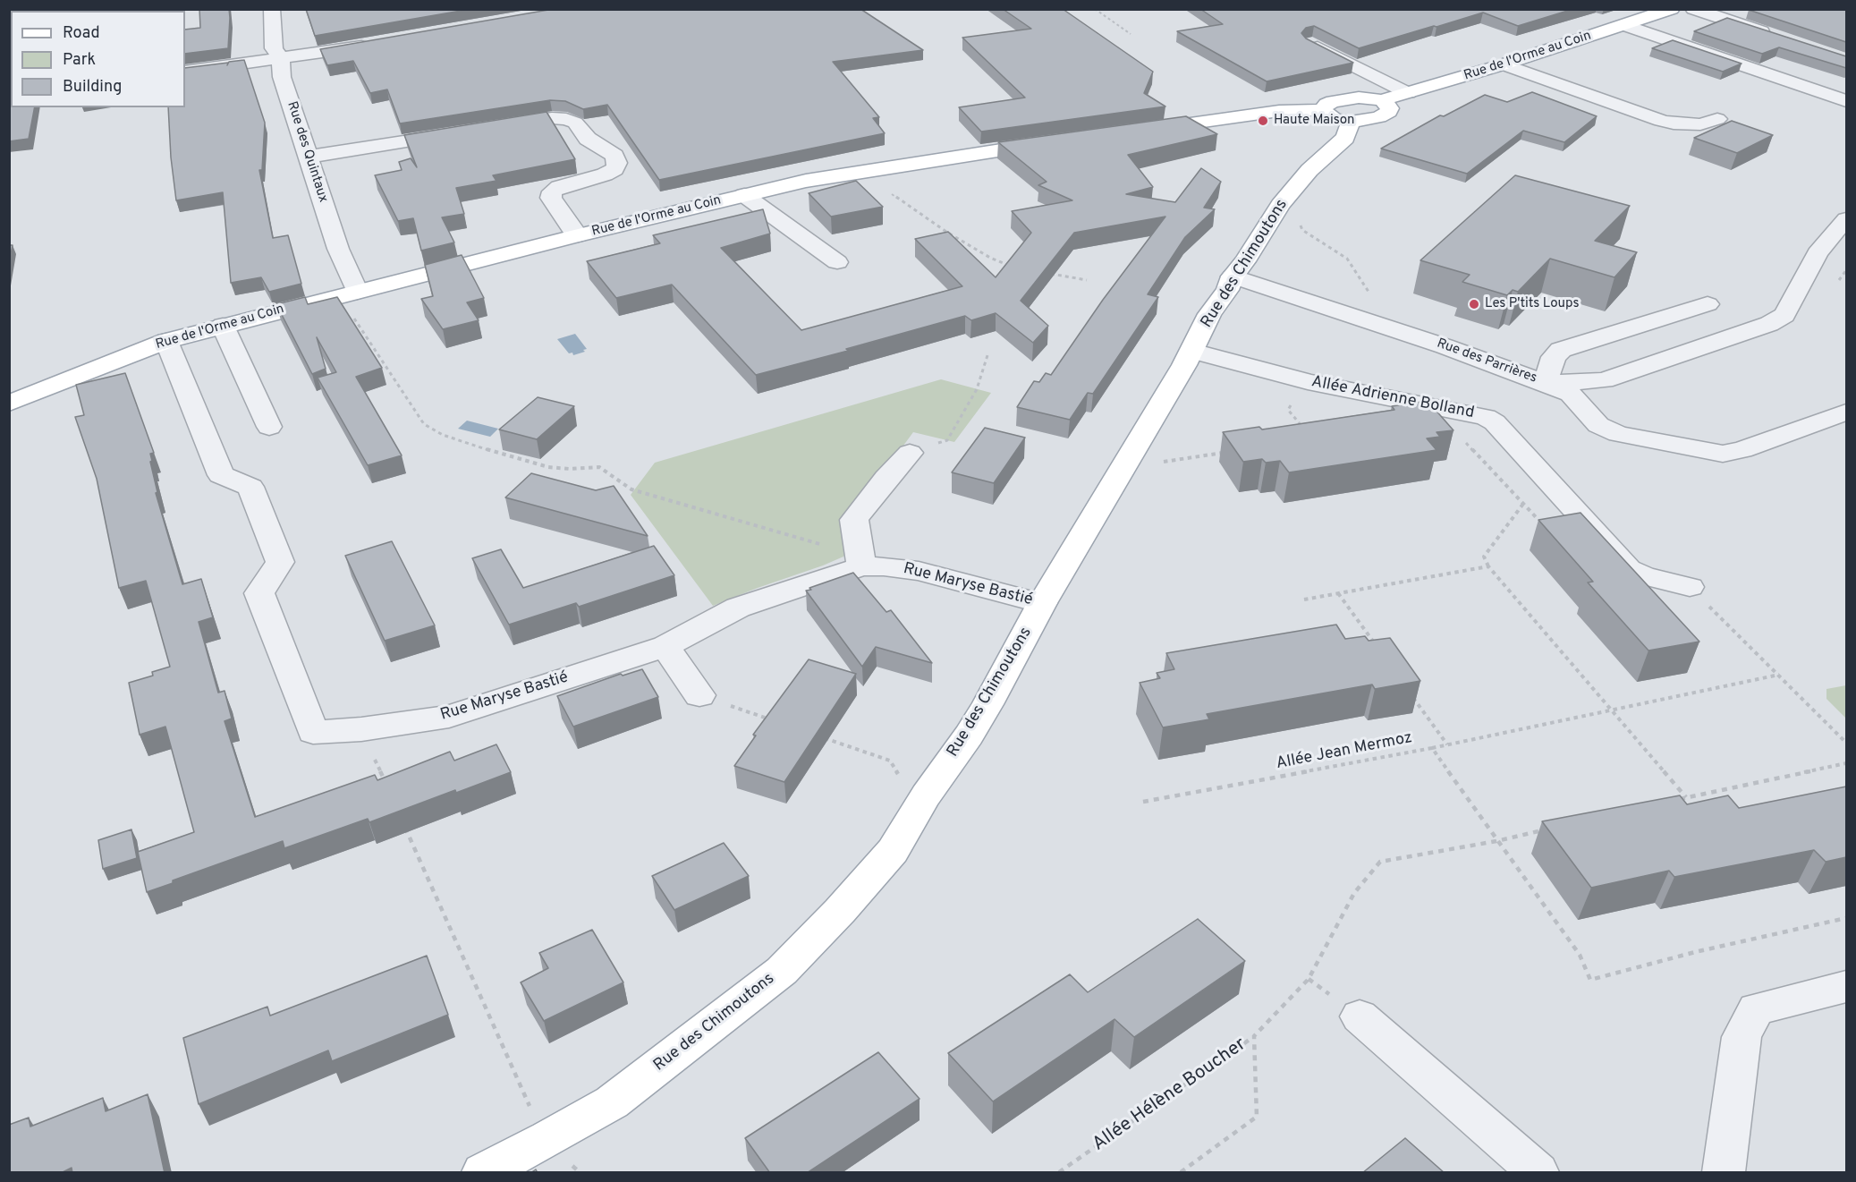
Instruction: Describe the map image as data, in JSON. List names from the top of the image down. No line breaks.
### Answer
{"streets":{"main road":["Rue de l'Orme au Coin","Rue des Chimoutons"],"street":["Rue des Quintaux","Rue des Parrières","Allée Adrienne Bolland","Rue Maryse Bastié"],"path":["Allée Jean Mermoz","Allée Hélène Boucher"]},"crossings":[["Rue de l'Orme au Coin","Rue des Quintaux"],["Rue de l'Orme au Coin","Rue Maryse Bastié"],["Rue des Chimoutons","Rue des Parrières"],["Rue des Chimoutons","Allée Adrienne Bolland"],["Rue des Chimoutons","Rue Maryse Bastié"],["Allée Jean Mermoz","Allée Hélène Boucher"]],"places":["Haute Maison","Les P'tits Loups"],"legend":["Road","Park","Building"]}
